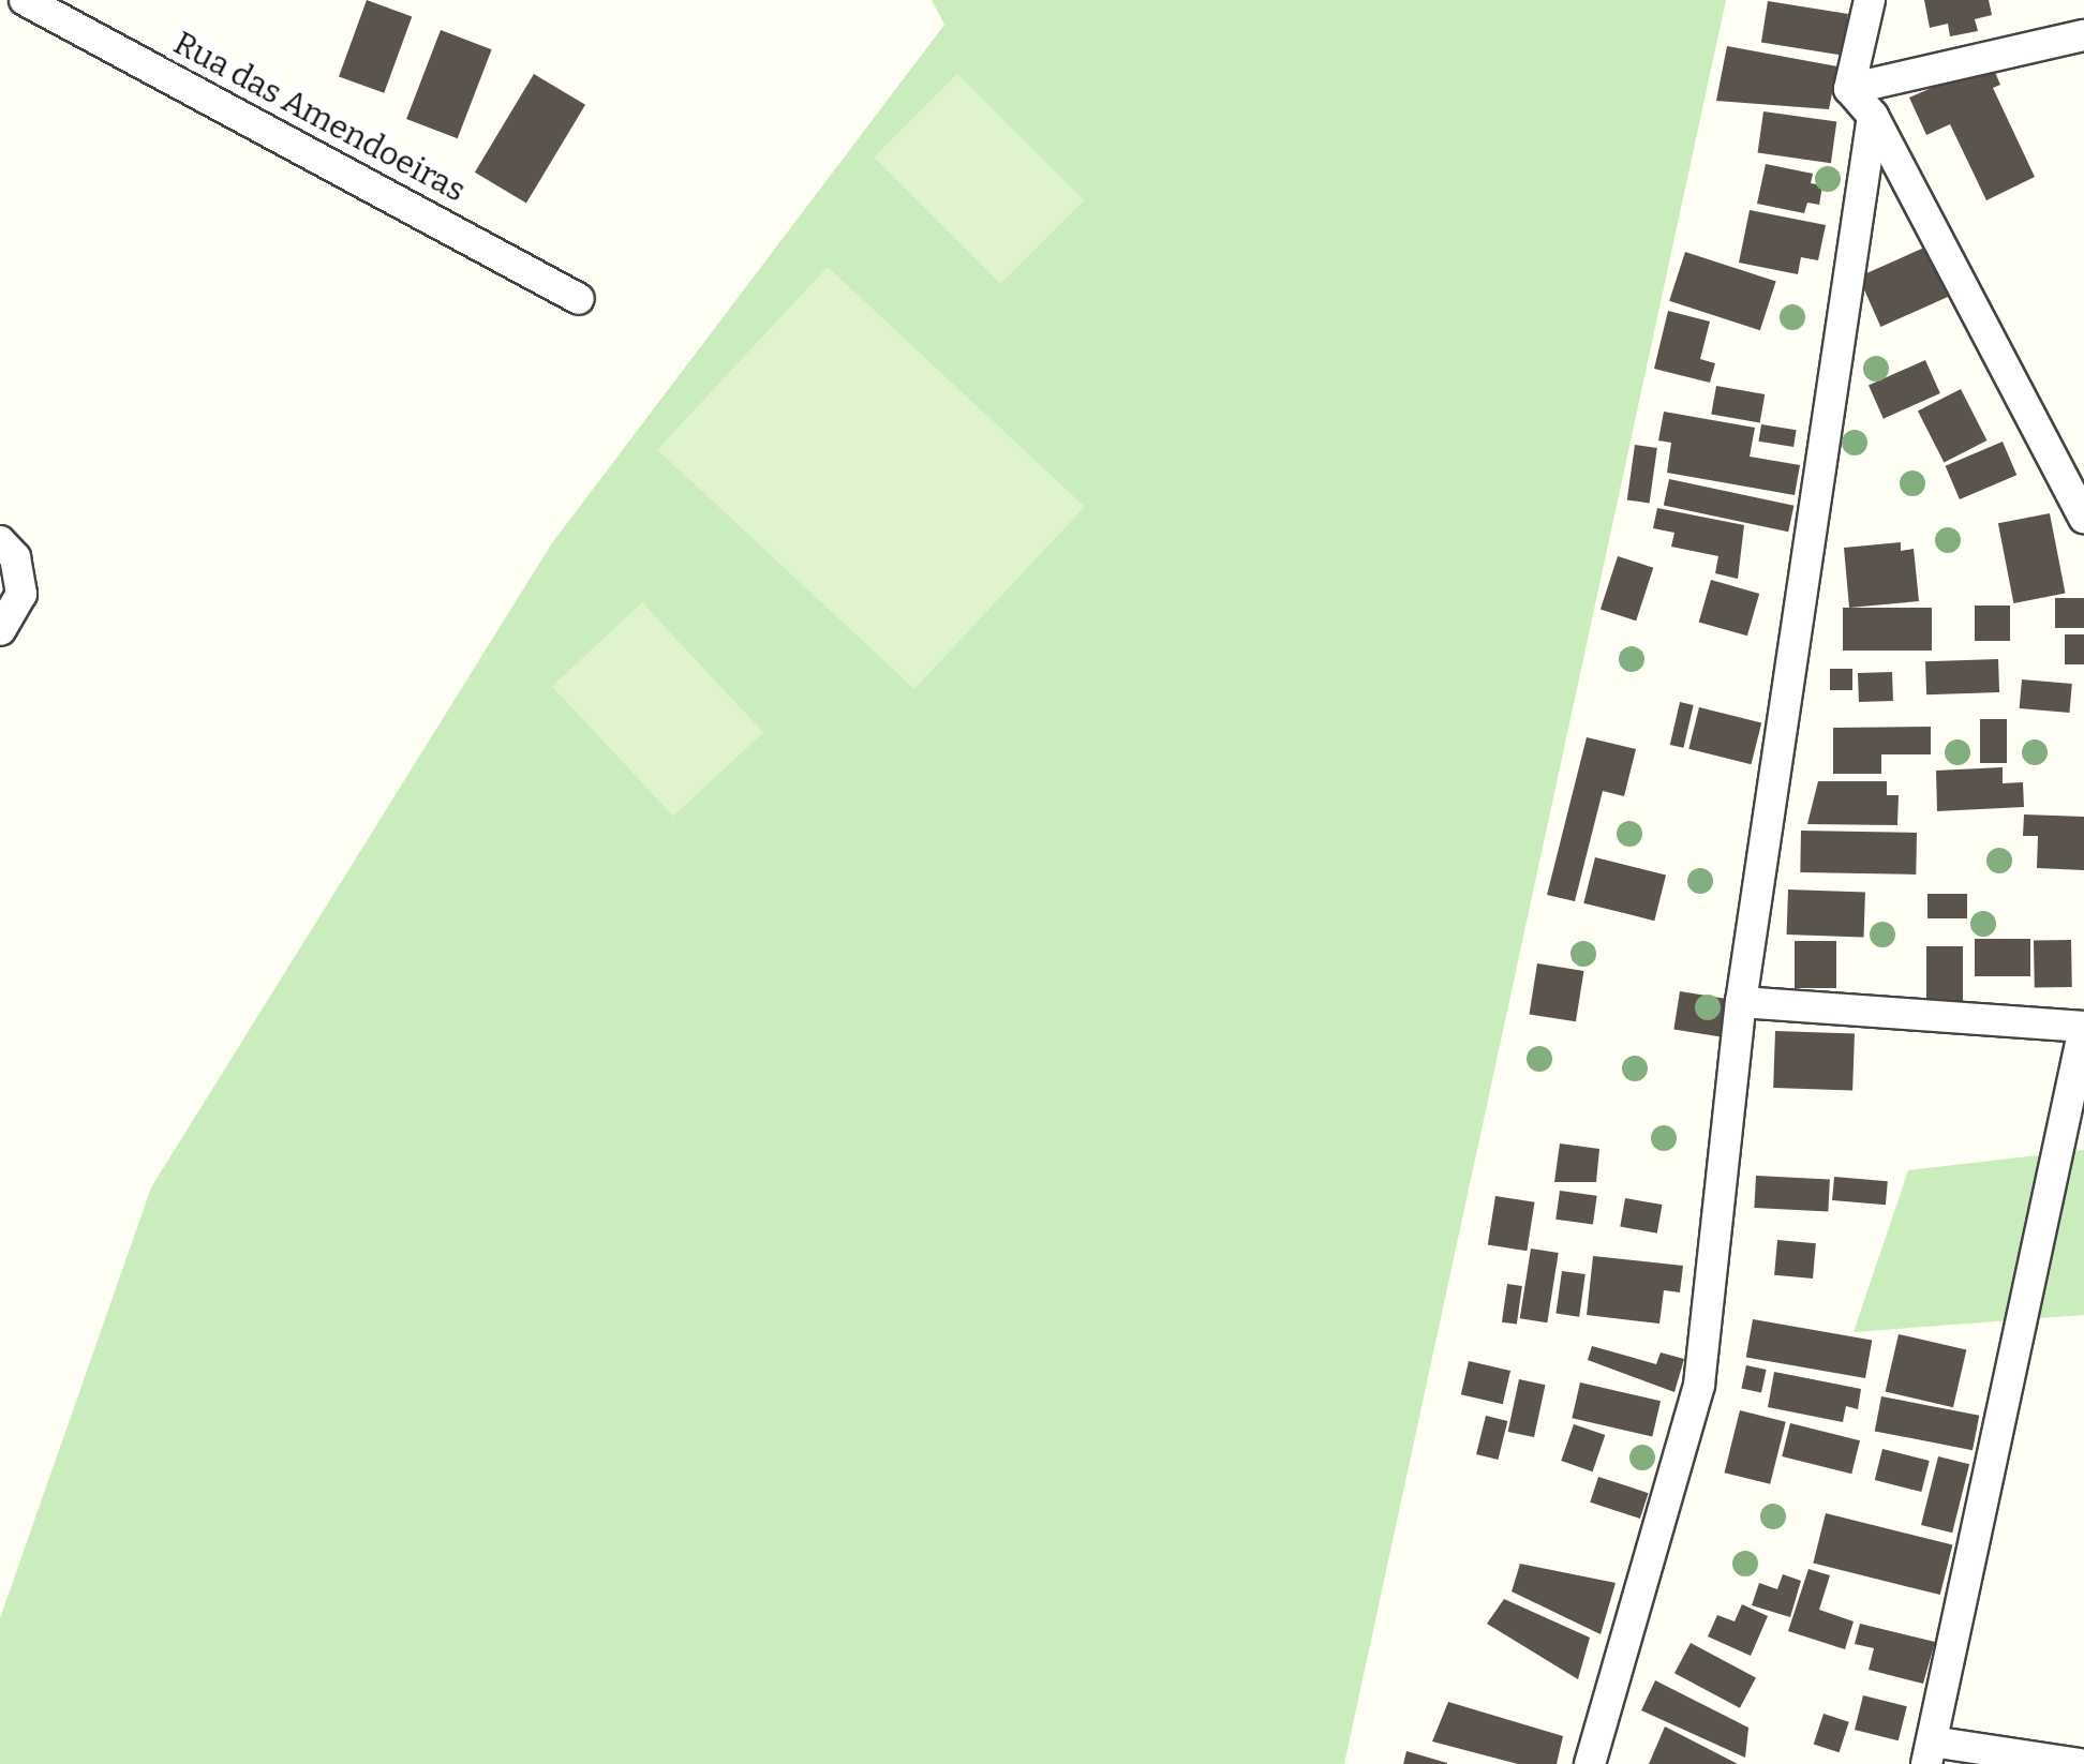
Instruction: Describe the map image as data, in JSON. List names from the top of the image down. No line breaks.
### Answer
{"streets":{"street":["Rua das Amendoeiras"]}}
